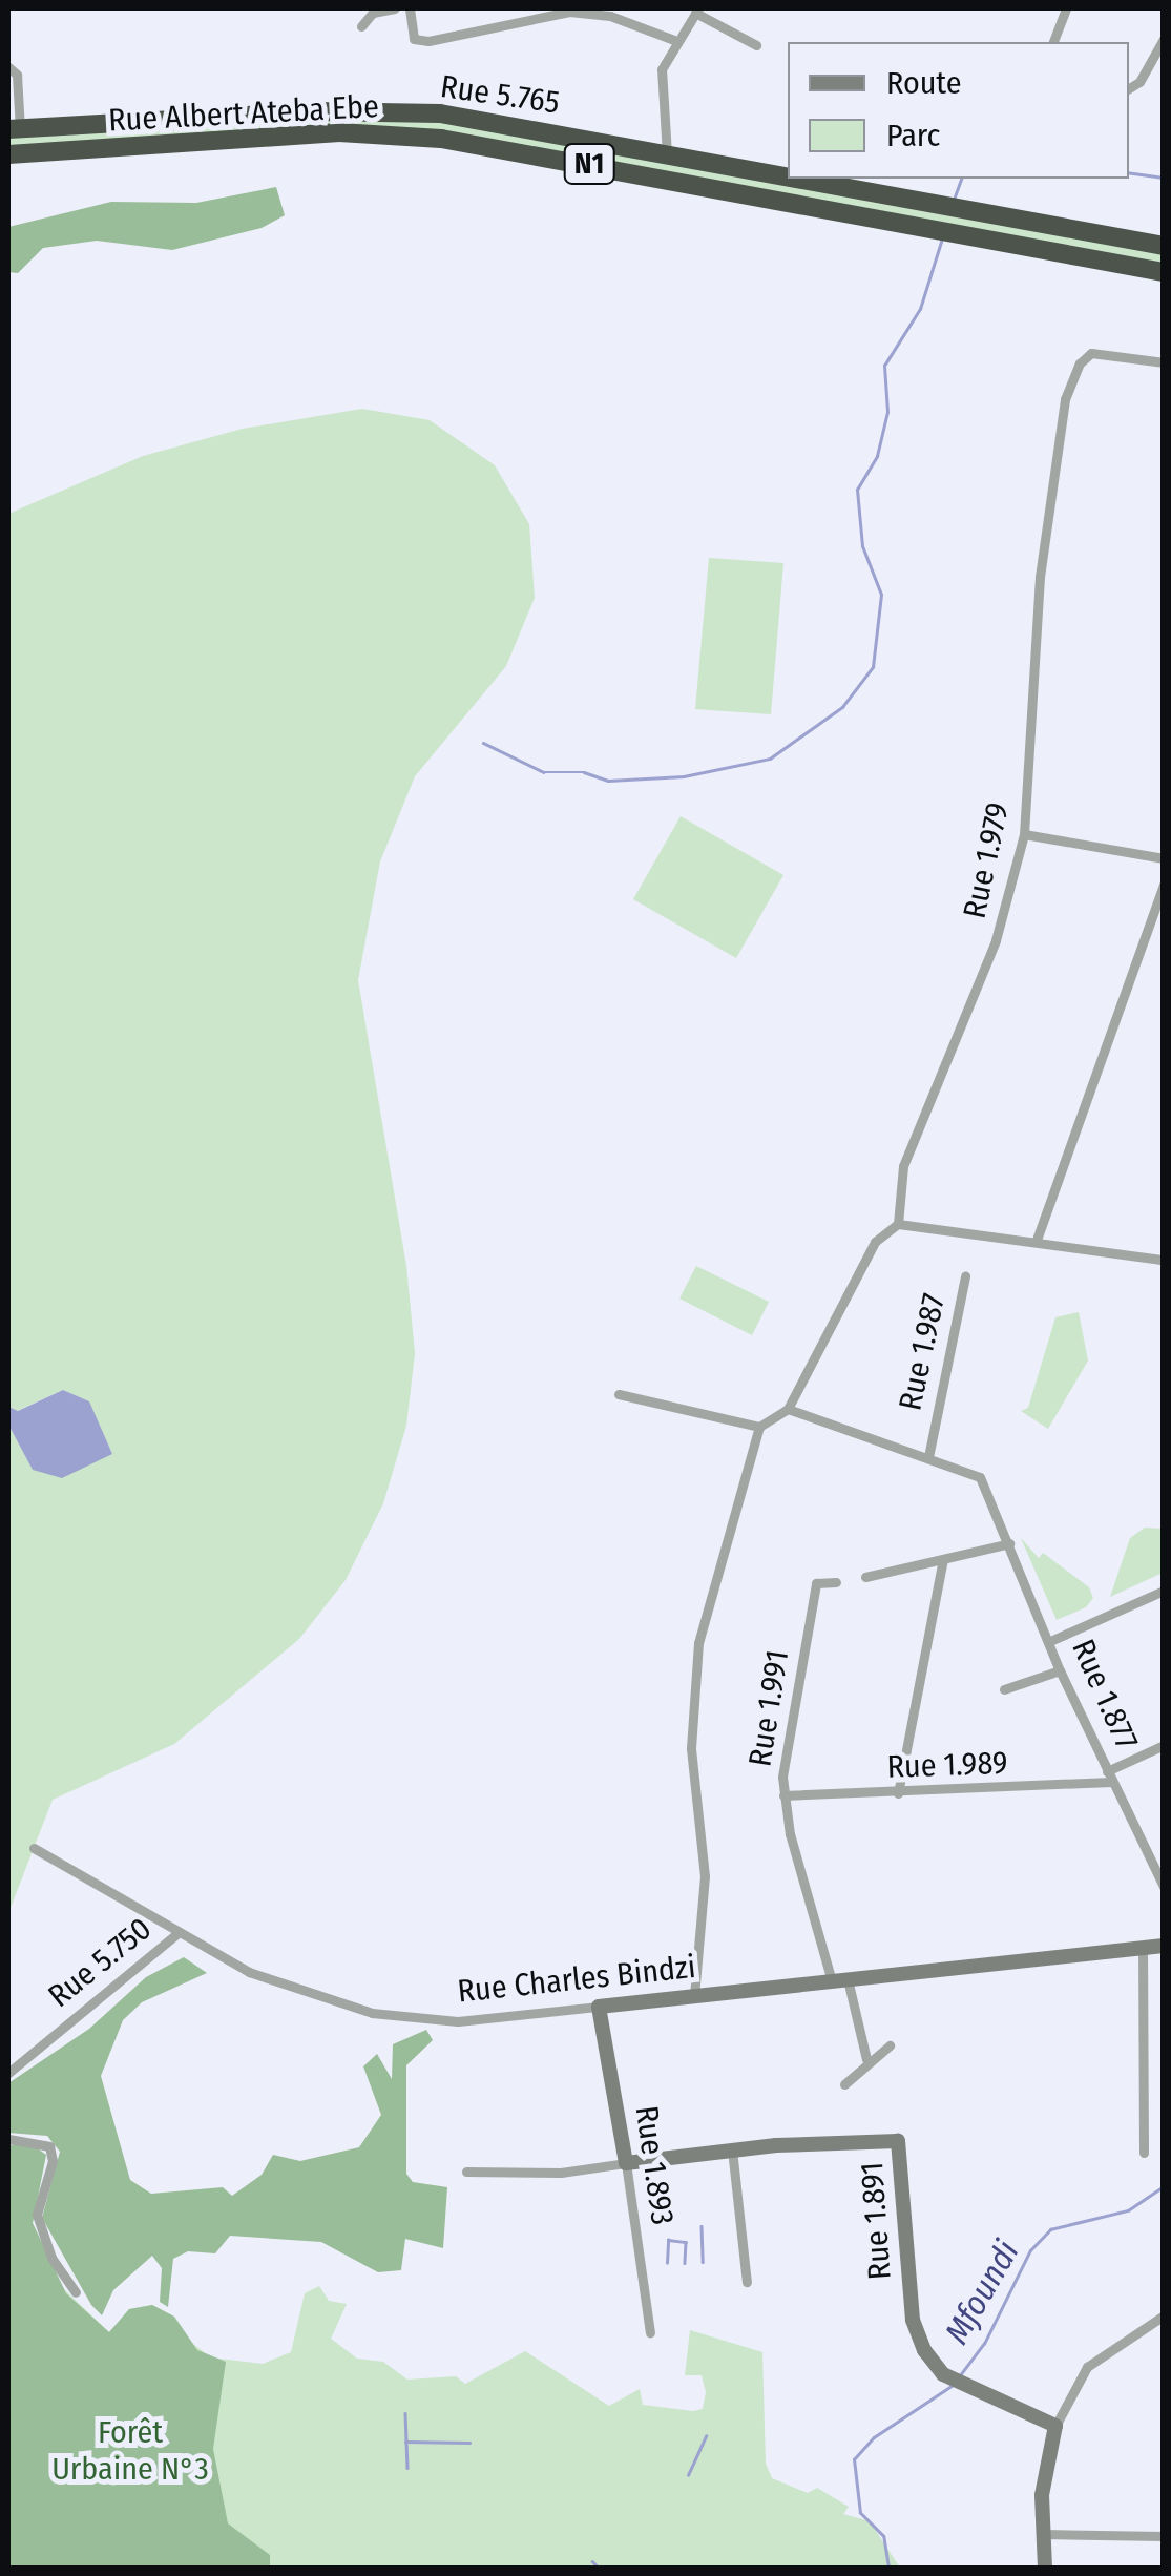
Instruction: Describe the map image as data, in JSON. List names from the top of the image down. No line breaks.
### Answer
{"streets":{"highway":["Rue 5.765","Rue Albert Ateba Ebe","N1"],"street":["Rue 1.979","Rue 1.987","Rue 1.877","Rue 1.991","Rue 1.989","Rue 5.750","Rue Charles Bindzi","Rue 1.893","Rue 1.891"]},"crossings":[["Rue 5.765","N1"],["Rue 1.987","Rue 1.877"],["Rue 1.877","Rue 1.989"],["Rue 1.991","Rue 1.989"],["Rue 1.991","Rue Charles Bindzi"],["Rue 5.750","Rue Charles Bindzi"],["Rue Charles Bindzi","Rue 1.893"],["Rue 1.893","Rue 1.891"]],"water":["Mfoundi"],"parks":["Forêt Urbaine N°3"],"legend":["Route","Parc"]}
